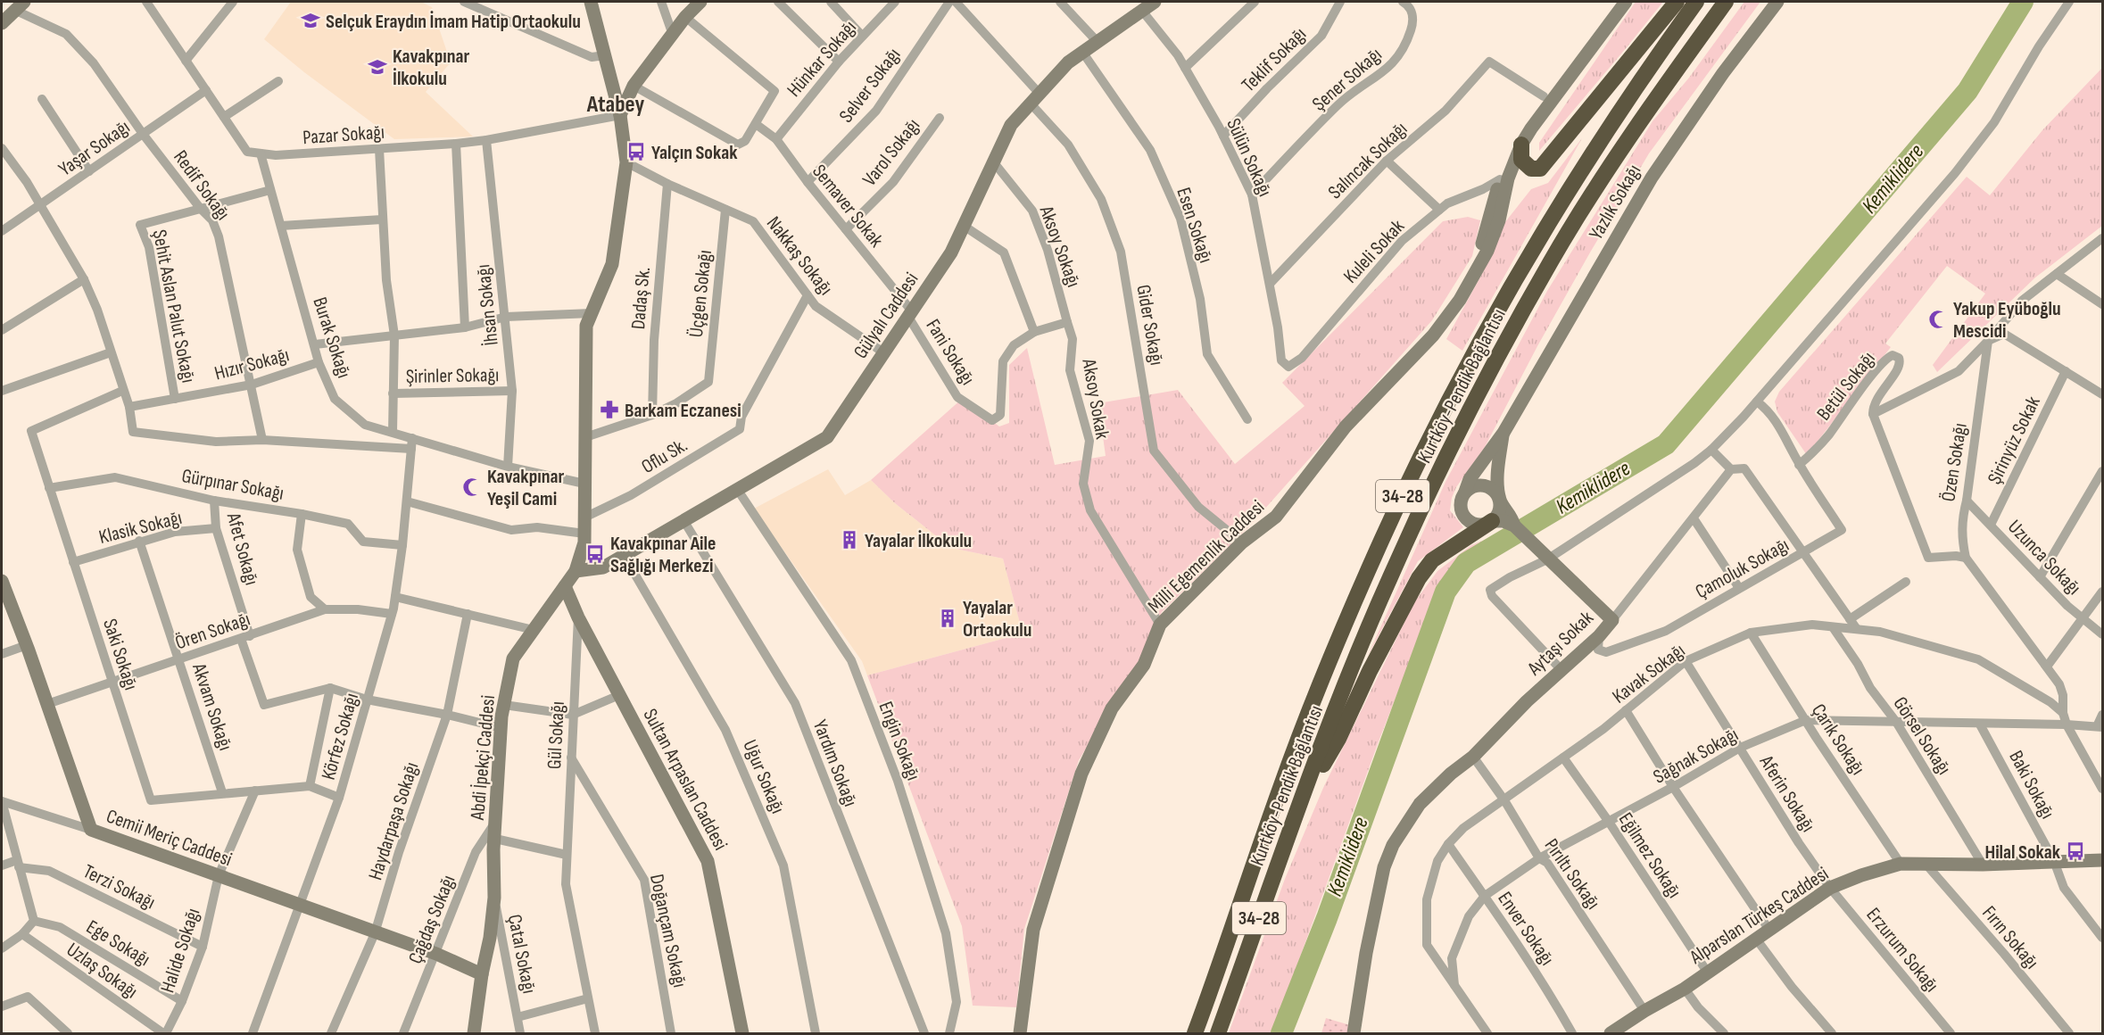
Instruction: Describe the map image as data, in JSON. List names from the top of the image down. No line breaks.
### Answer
{"streets":{"highway":["Kurtköy-Pendik Bağlantısı","34-28"],"street":["Hünkar Sokağı","Teklif Sokağı","Şener Sokağı","Selver Sokağı","Pazar Sokağı","Yaşar Sokağı","Varol Sokağı","Sülün Sokağı","Salıncak Sokağı","Redif Sokağı","Yazlık Sokağı","Semaver Sokak","Esen Sokağı","Aksoy Sokağı","Kuleli Sokak","Nakkaş Sokağı","Üçgen Sokağı","Dadaş Sk.","İhsan Sokağı","Şehit Aslan Palut Sokağı","Gülyalı Caddesi","Gider Sokağı","Burak Sokağı","Fani Sokağı","Hızır Sokağı","Şirinler Sokağı","Betül Sokağı","Aksoy Sokak","Şirinyüz Sokak","Oflu Sk.","Özen Sokağı","Gürpınar Sokağı","Klasik Sokağı","Afet Sokağı","Milli Egemenlik Caddesi","Uzunca Sokağı","Çamoluk Sokağı","Ören Sokağı","Aytaşı Sokak","Saki Sokağı","Kavak Sokağı","Akvam Sokağı","Gül Sokağı","Görsel Sokağı","Körfez Sokağı","Çarık Sokağı","Engin Sokağı","Sağnak Sokağı","Abdi İpekçi Caddesi","Yardım Sokağı","Uğur Sokağı","Sultan Arpaslan Caddesi","Baki Sokağı","Aferin Sokağı","Haydarpaşa Sokağı","Cemii Meriç Caddesi","Eğilmez Sokağı","Pırıltı Sokağı","Terzi Sokağı","Alparslan Türkeş Caddesi","Çağdaş Sokağı","Enver Sokağı","Doğançam Sokağı","Fırın Sokağı","Ege Sokağı","Erzurum Sokağı","Halide Sokağı","Çatal Sokağı","Uzlaş Sokağı"]},"crossings":[["Hünkar Sokağı","Semaver Sokak"],["Teklif Sokağı","Sülün Sokağı"],["Şener Sokağı","Sülün Sokağı"],["Selver Sokağı","Semaver Sokak"],["Pazar Sokağı","Yaşar Sokağı"],["Pazar Sokağı","İhsan Sokağı"],["Pazar Sokağı","Burak Sokağı"],["Pazar Sokağı","Şirinler Sokağı"],["Pazar Sokağı","Abdi İpekçi Caddesi"],["Yaşar Sokağı","Redif Sokağı"],["Varol Sokağı","Semaver Sokak"],["Sülün Sokağı","Salıncak Sokağı"],["Sülün Sokağı","Kuleli Sokak"],["Sülün Sokağı","Gülyalı Caddesi"],["Salıncak Sokağı","Milli Egemenlik Caddesi"],["Redif Sokağı","Şehit Aslan Palut Sokağı"],["Redif Sokağı","Hızır Sokağı"],["Yazlık Sokağı","Aytaşı Sokak"],["Semaver Sokak","Gülyalı Caddesi"],["Semaver Sokak","Fani Sokağı"],["Esen Sokağı","Gülyalı Caddesi"],["Aksoy Sokağı","Gülyalı Caddesi"],["Aksoy Sokağı","Aksoy Sokak"],["Kuleli Sokak","Milli Egemenlik Caddesi"],["Nakkaş Sokağı","Üçgen Sokağı"],["Nakkaş Sokağı","Dadaş Sk."],["Nakkaş Sokağı","Gülyalı Caddesi"],["Nakkaş Sokağı","Oflu Sk."],["Nakkaş Sokağı","Abdi İpekçi Caddesi"],["Üçgen Sokağı","Dadaş Sk."],["İhsan Sokağı","Burak Sokağı"],["İhsan Sokağı","Şirinler Sokağı"],["Şehit Aslan Palut Sokağı","Burak Sokağı"],["Şehit Aslan Palut Sokağı","Hızır Sokağı"],["Gülyalı Caddesi","Gider Sokağı"],["Gülyalı Caddesi","Fani Sokağı"],["Gülyalı Caddesi","Engin Sokağı"],["Gülyalı Caddesi","Abdi İpekçi Caddesi"],["Gülyalı Caddesi","Yardım Sokağı"],["Gülyalı Caddesi","Uğur Sokağı"],["Gider Sokağı","Milli Egemenlik Caddesi"],["Burak Sokağı","Hızır Sokağı"],["Burak Sokağı","Şirinler Sokağı"],["Burak Sokağı","Körfez Sokağı"],["Burak Sokağı","Abdi İpekçi Caddesi"],["Betül Sokağı","Özen Sokağı"],["Betül Sokağı","Çamoluk Sokağı"],["Aksoy Sokak","Milli Egemenlik Caddesi"],["Şirinyüz Sokak","Uzunca Sokağı"],["Oflu Sk.","Abdi İpekçi Caddesi"],["Özen Sokağı","Uzunca Sokağı"],["Özen Sokağı","Kavak Sokağı"],["Gürpınar Sokağı","Afet Sokağı"],["Gürpınar Sokağı","Saki Sokağı"],["Gürpınar Sokağı","Körfez Sokağı"],["Klasik Sokağı","Afet Sokağı"],["Klasik Sokağı","Saki Sokağı"],["Klasik Sokağı","Akvam Sokağı"],["Afet Sokağı","Ören Sokağı"],["Çamoluk Sokağı","Aytaşı Sokak"],["Ören Sokağı","Saki Sokağı"],["Ören Sokağı","Akvam Sokağı"],["Ören Sokağı","Körfez Sokağı"],["Ören Sokağı","Cemii Meriç Caddesi"],["Aytaşı Sokak","Pırıltı Sokağı"],["Saki Sokağı","Akvam Sokağı"],["Saki Sokağı","Körfez Sokağı"],["Saki Sokağı","Halide Sokağı"],["Kavak Sokağı","Görsel Sokağı"],["Kavak Sokağı","Çarık Sokağı"],["Kavak Sokağı","Sağnak Sokağı"],["Kavak Sokağı","Aferin Sokağı"],["Kavak Sokağı","Eğilmez Sokağı"],["Kavak Sokağı","Pırıltı Sokağı"],["Kavak Sokağı","Enver Sokağı"],["Gül Sokağı","Sultan Arpaslan Caddesi"],["Gül Sokağı","Doğançam Sokağı"],["Gül Sokağı","Çatal Sokağı"],["Görsel Sokağı","Sağnak Sokağı"],["Görsel Sokağı","Alparslan Türkeş Caddesi"],["Körfez Sokağı","Cemii Meriç Caddesi"],["Çarık Sokağı","Sağnak Sokağı"],["Çarık Sokağı","Alparslan Türkeş Caddesi"],["Sağnak Sokağı","Baki Sokağı"],["Sağnak Sokağı","Aferin Sokağı"],["Sağnak Sokağı","Eğilmez Sokağı"],["Sağnak Sokağı","Pırıltı Sokağı"],["Sağnak Sokağı","Enver Sokağı"],["Abdi İpekçi Caddesi","Sultan Arpaslan Caddesi"],["Abdi İpekçi Caddesi","Cemii Meriç Caddesi"],["Abdi İpekçi Caddesi","Çağdaş Sokağı"],["Abdi İpekçi Caddesi","Çatal Sokağı"],["Baki Sokağı","Alparslan Türkeş Caddesi"],["Aferin Sokağı","Alparslan Türkeş Caddesi"],["Aferin Sokağı","Erzurum Sokağı"],["Haydarpaşa Sokağı","Cemii Meriç Caddesi"],["Cemii Meriç Caddesi","Çağdaş Sokağı"],["Cemii Meriç Caddesi","Halide Sokağı"],["Eğilmez Sokağı","Alparslan Türkeş Caddesi"],["Pırıltı Sokağı","Alparslan Türkeş Caddesi"],["Terzi Sokağı","Halide Sokağı"],["Alparslan Türkeş Caddesi","Fırın Sokağı"],["Alparslan Türkeş Caddesi","Erzurum Sokağı"],["Ege Sokağı","Halide Sokağı"],["Halide Sokağı","Uzlaş Sokağı"]],"districts":["Atabey"],"water":["Kemiklidere"],"places":{"school or university":["Selçuk Eraydın İmam Hatip Ortaokulu","Kavakpınar İlkokulu"],"bus stop":["Yalçın Sokak","Kavakpınar Aile Sağlığı Merkezi","Hilal Sokak"],"mosque":["Yakup Eyüboğlu Mescidi","Kavakpınar Yeşil Cami"],"pharmacy":["Barkam Eczanesi"],"building":["Yayalar İlkokulu","Yayalar Ortaokulu"]}}
